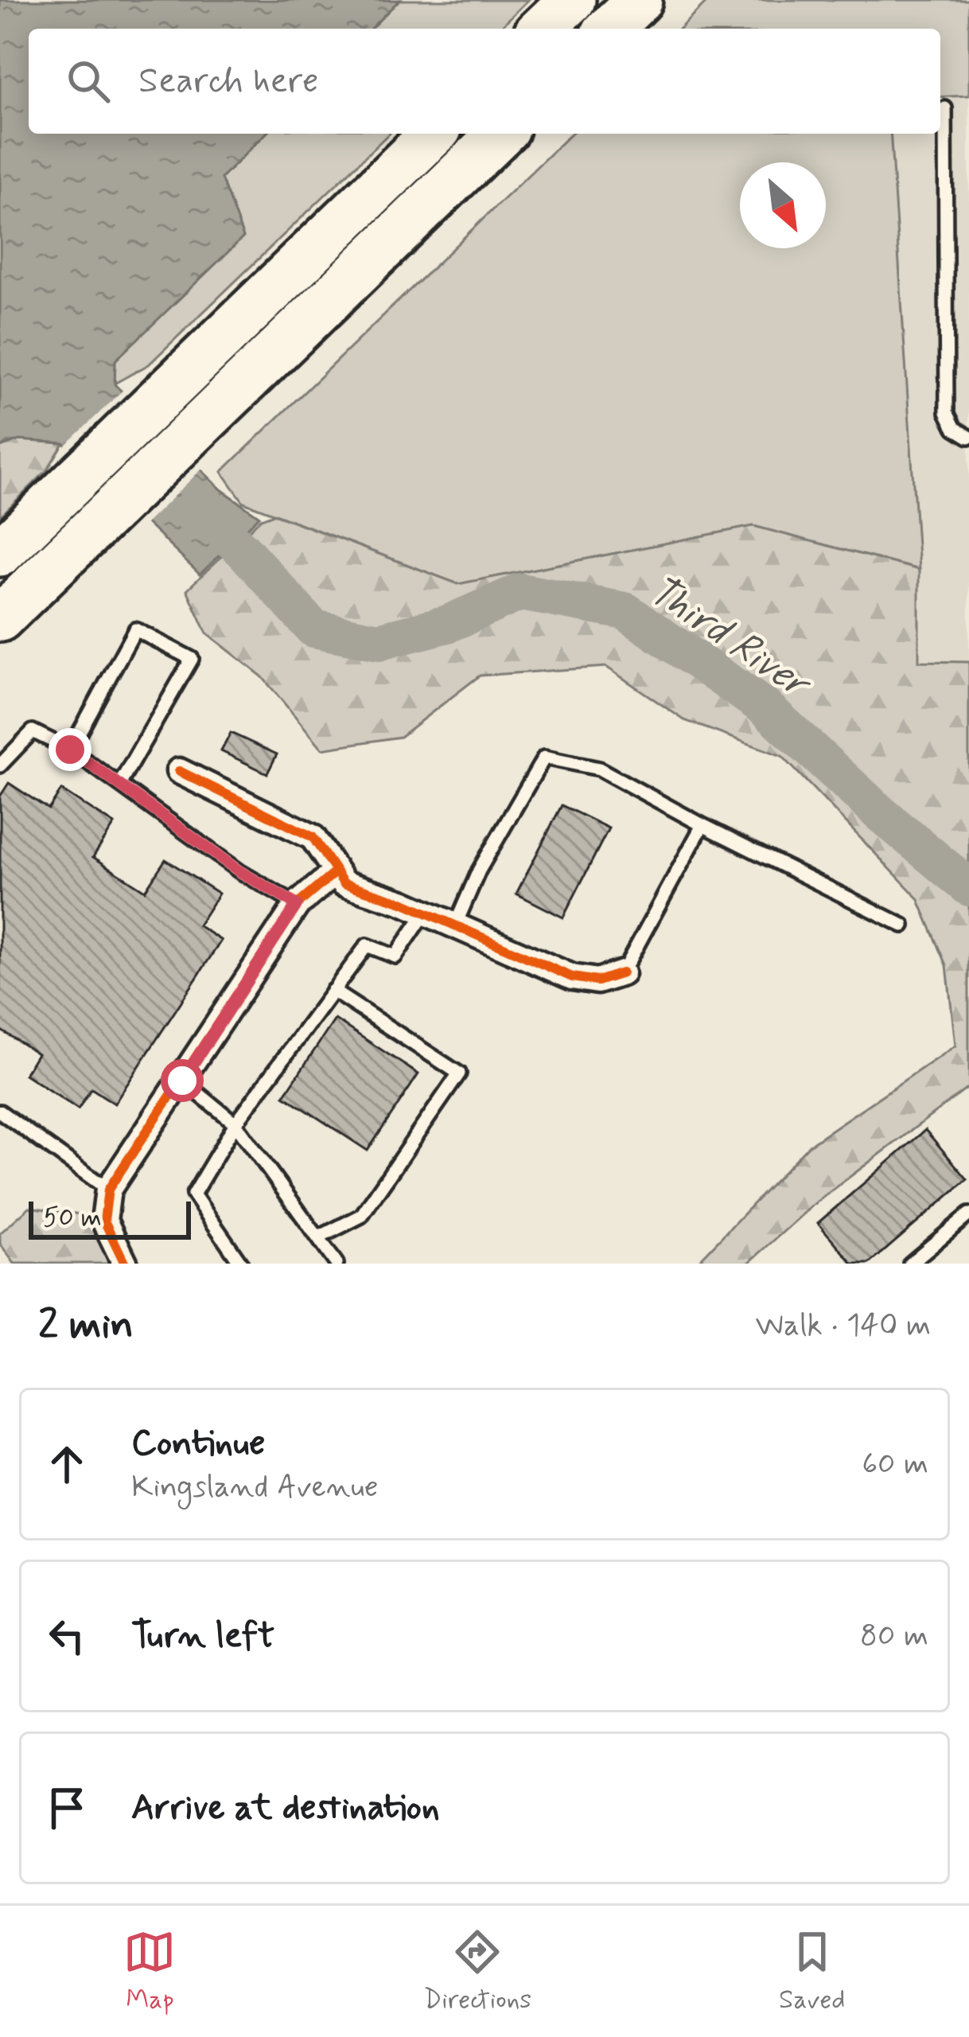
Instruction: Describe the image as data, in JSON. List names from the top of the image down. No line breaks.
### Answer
{"water":["Third River"],"scale_bar":"50 m","north":"bottom right","page":{"search":"Search here","scale":"50 m","heading":["2 min","Walk · 140 m"],"list":[["Continue","Kingsland Avenue","60 m"],["Turn left","80 m"],"Arrive at destination"],"nav":["Map","Directions","Saved"]}}
